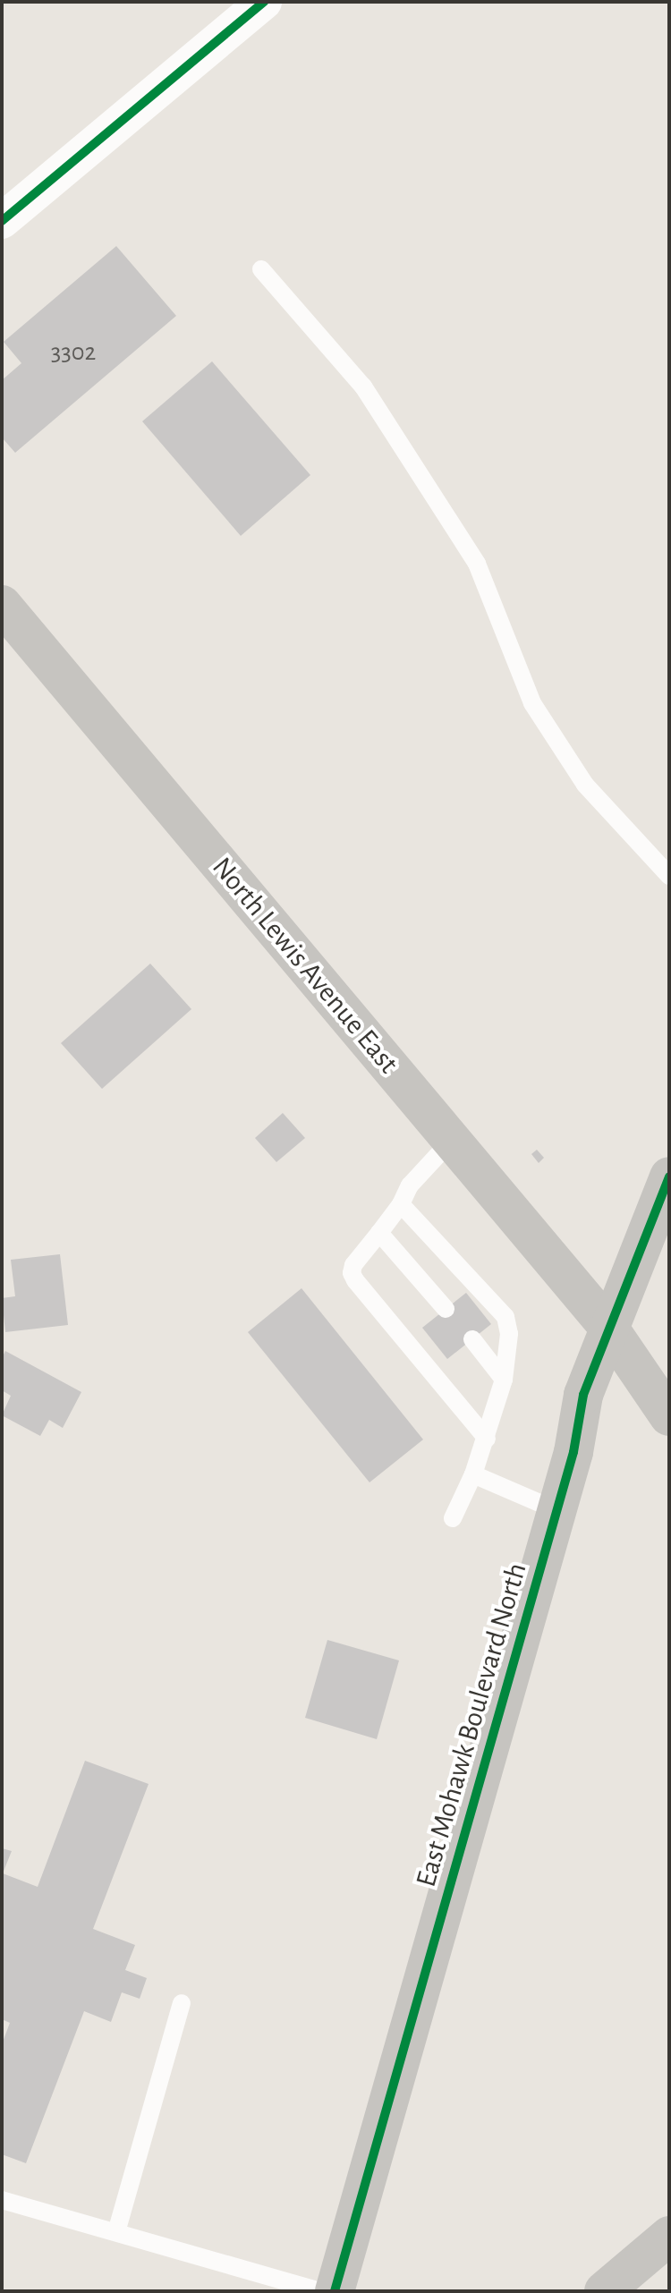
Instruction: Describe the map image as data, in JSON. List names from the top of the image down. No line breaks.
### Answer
{"streets":{"main road":["North Lewis Avenue East","East Mohawk Boulevard North"]},"crossings":[["North Lewis Avenue East","East Mohawk Boulevard North"]],"house_numbers":["3302"]}
